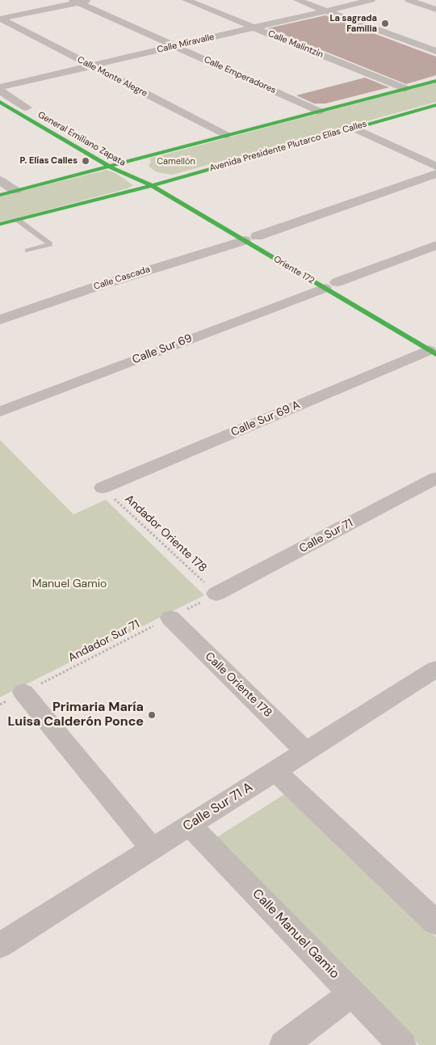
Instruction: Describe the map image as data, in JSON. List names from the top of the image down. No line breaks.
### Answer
{"streets":{"main road":["General Emiliano Zapata","Avenida Presidente Plutarco Elías Calles","Oriente 172"],"street":["Calle Miravalle","Calle Malintzin","Calle Emperadores","Calle Monte Alegre","Calle Cascada","Calle Sur 69","Calle Sur 69 A","Calle Sur 71","Calle Oriente 178","Calle Sur 71 A","Calle Manuel Gamio"],"path":["Andador Oriente 178","Andador Sur 71"]},"crossings":[["Calle Miravalle","Calle Malintzin"],["Calle Miravalle","Calle Emperadores"],["Calle Miravalle","Calle Monte Alegre"],["General Emiliano Zapata","Avenida Presidente Plutarco Elías Calles"],["General Emiliano Zapata","Oriente 172"],["Avenida Presidente Plutarco Elías Calles","Oriente 172"],["Oriente 172","Calle Cascada"],["Oriente 172","Calle Sur 69"],["Oriente 172","Calle Sur 69 A"],["Calle Sur 69 A","Andador Oriente 178"],["Andador Oriente 178","Calle Sur 71"],["Andador Oriente 178","Andador Sur 71"],["Calle Sur 71","Andador Sur 71"],["Andador Sur 71","Calle Oriente 178"],["Calle Oriente 178","Calle Sur 71 A"],["Calle Sur 71 A","Calle Manuel Gamio"]],"parks":["Camellón","Manuel Gamio"],"places":["La sagrada Familia","P. Elías Calles","Primaria María Luisa Calderón Ponce"]}
